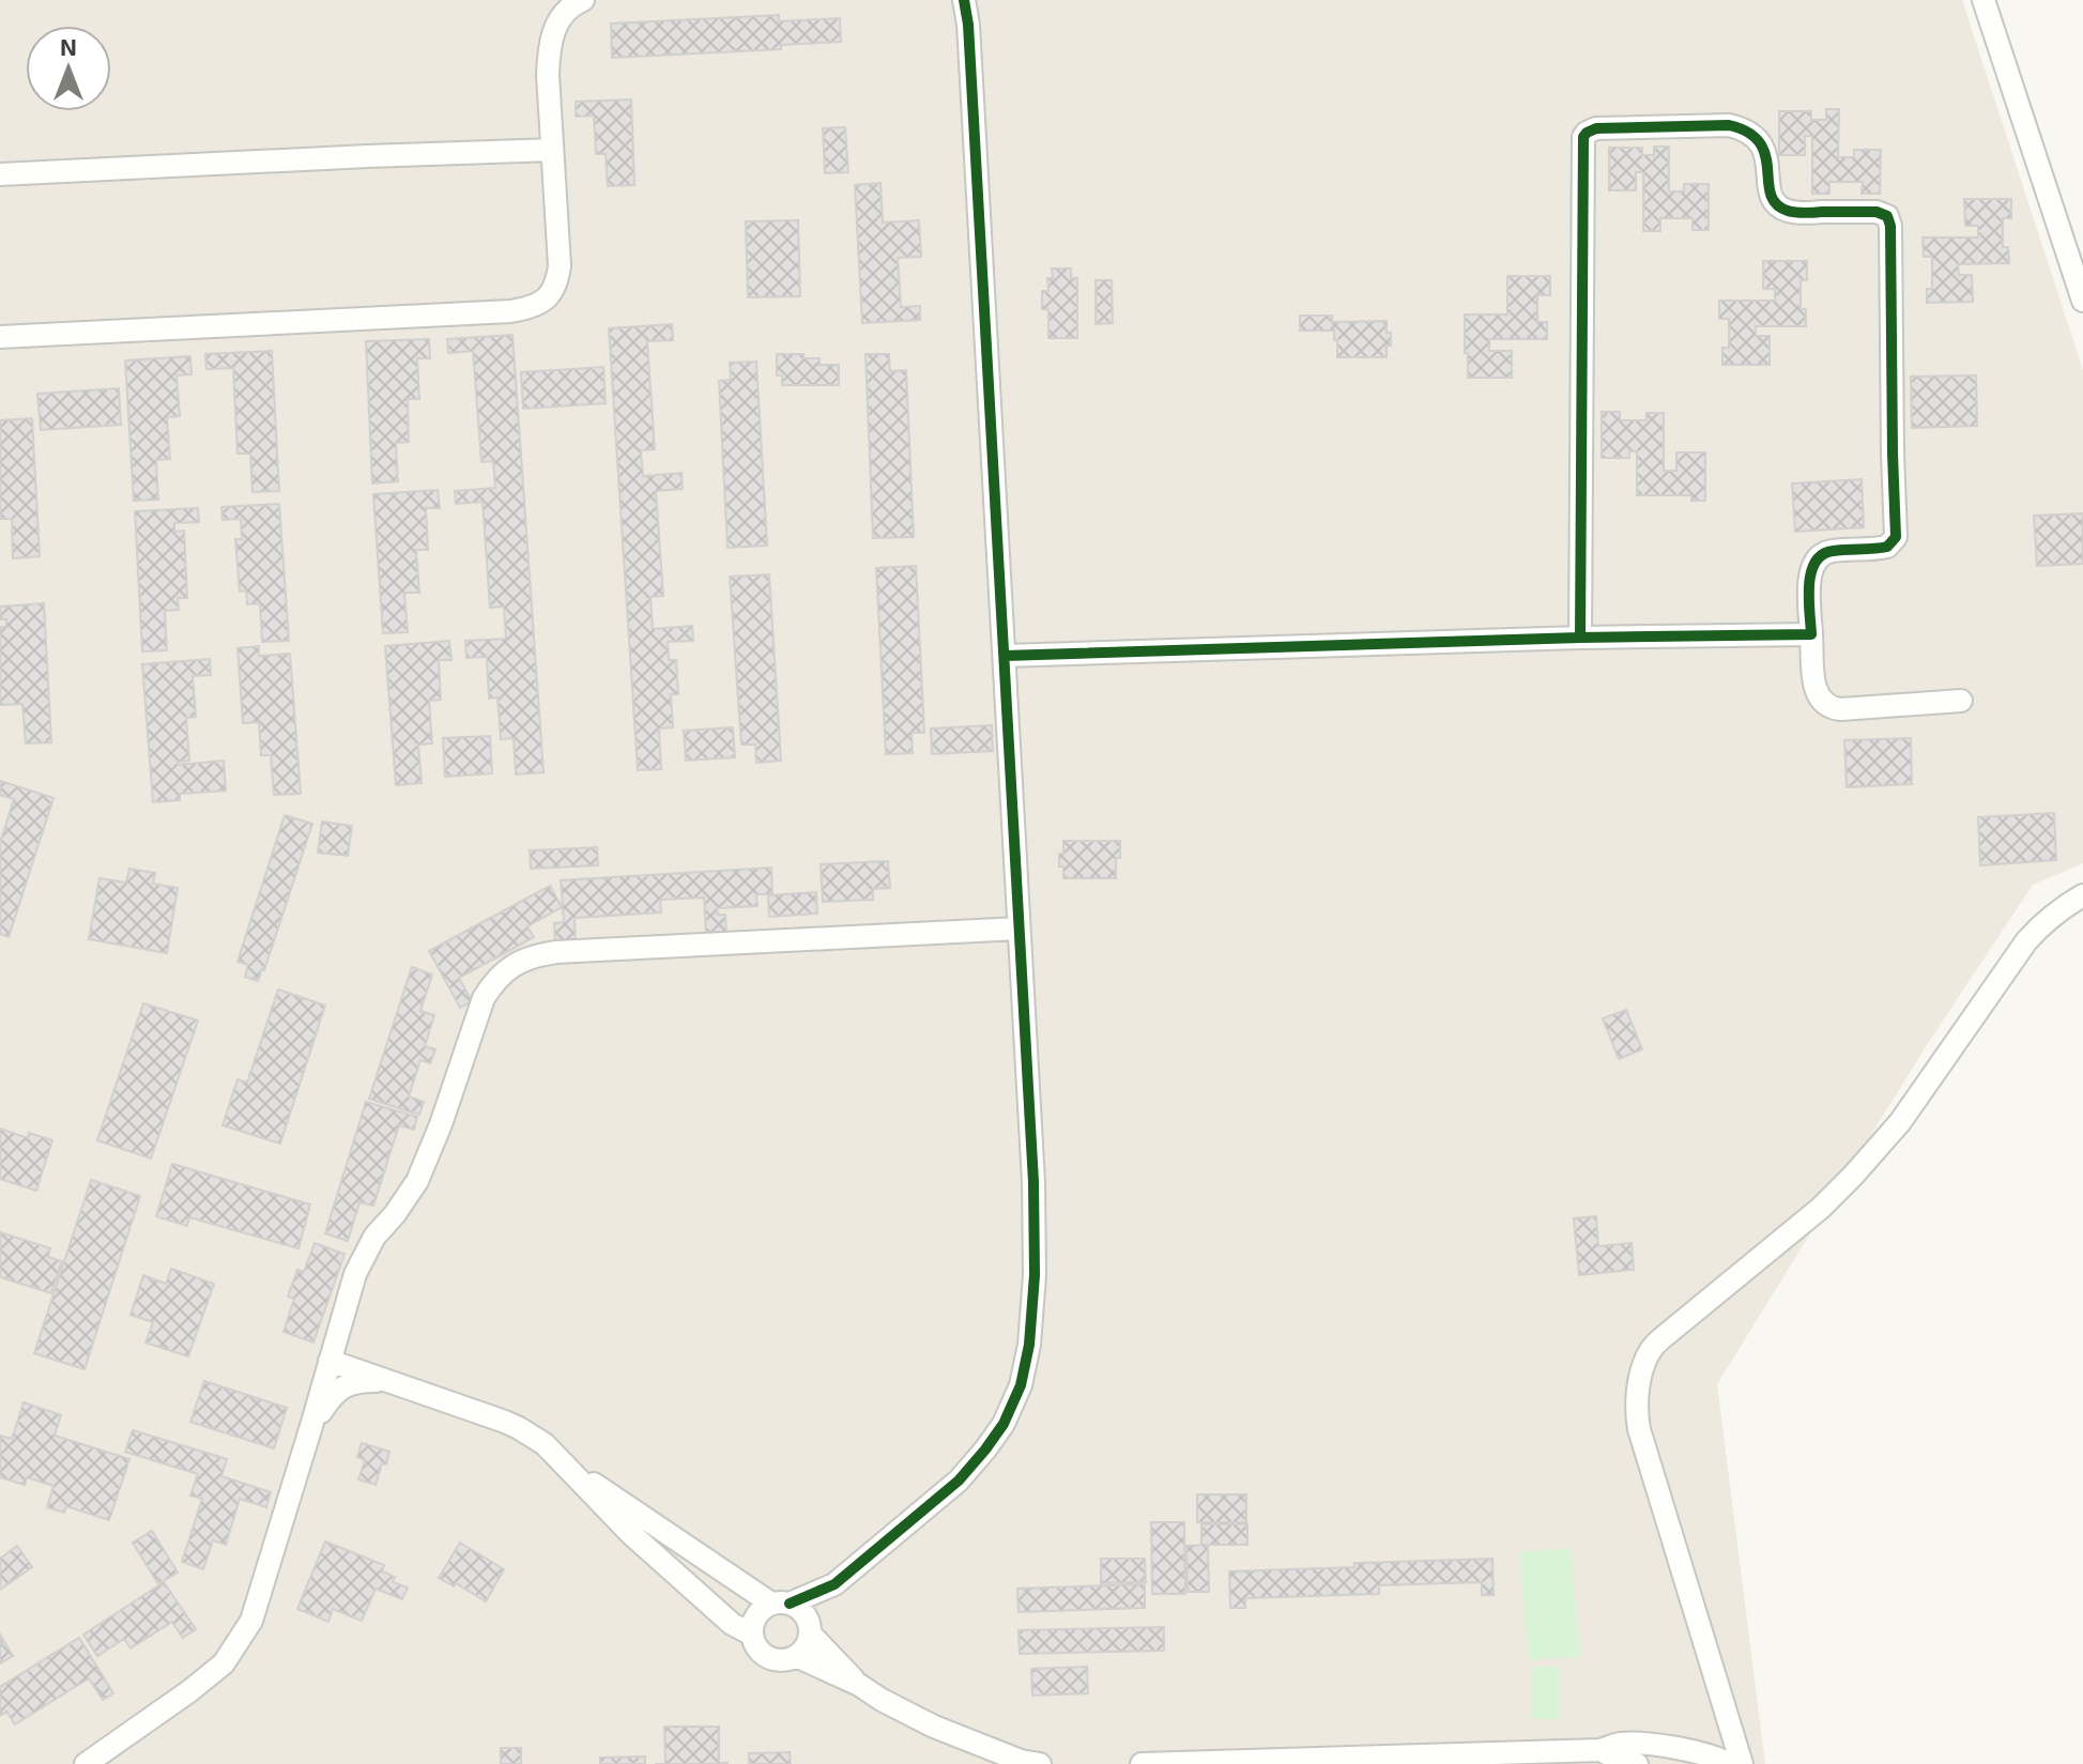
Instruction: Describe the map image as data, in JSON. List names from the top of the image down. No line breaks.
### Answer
{"north":"top"}
